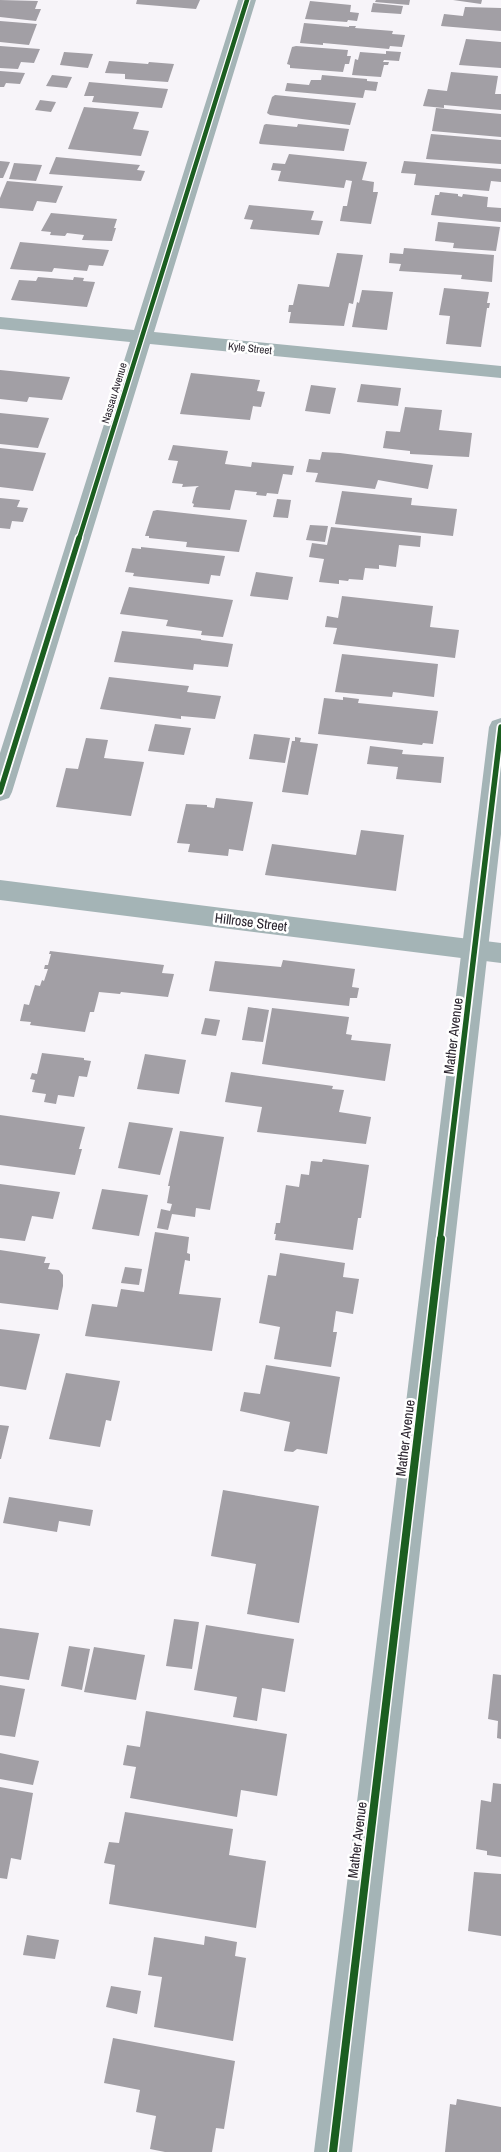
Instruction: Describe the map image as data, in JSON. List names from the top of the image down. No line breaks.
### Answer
{"streets":{"street":["Kyle Street","Nassau Avenue","Hillrose Street","Mather Avenue"]},"crossings":[["Kyle Street","Nassau Avenue"],["Hillrose Street","Mather Avenue"]]}
